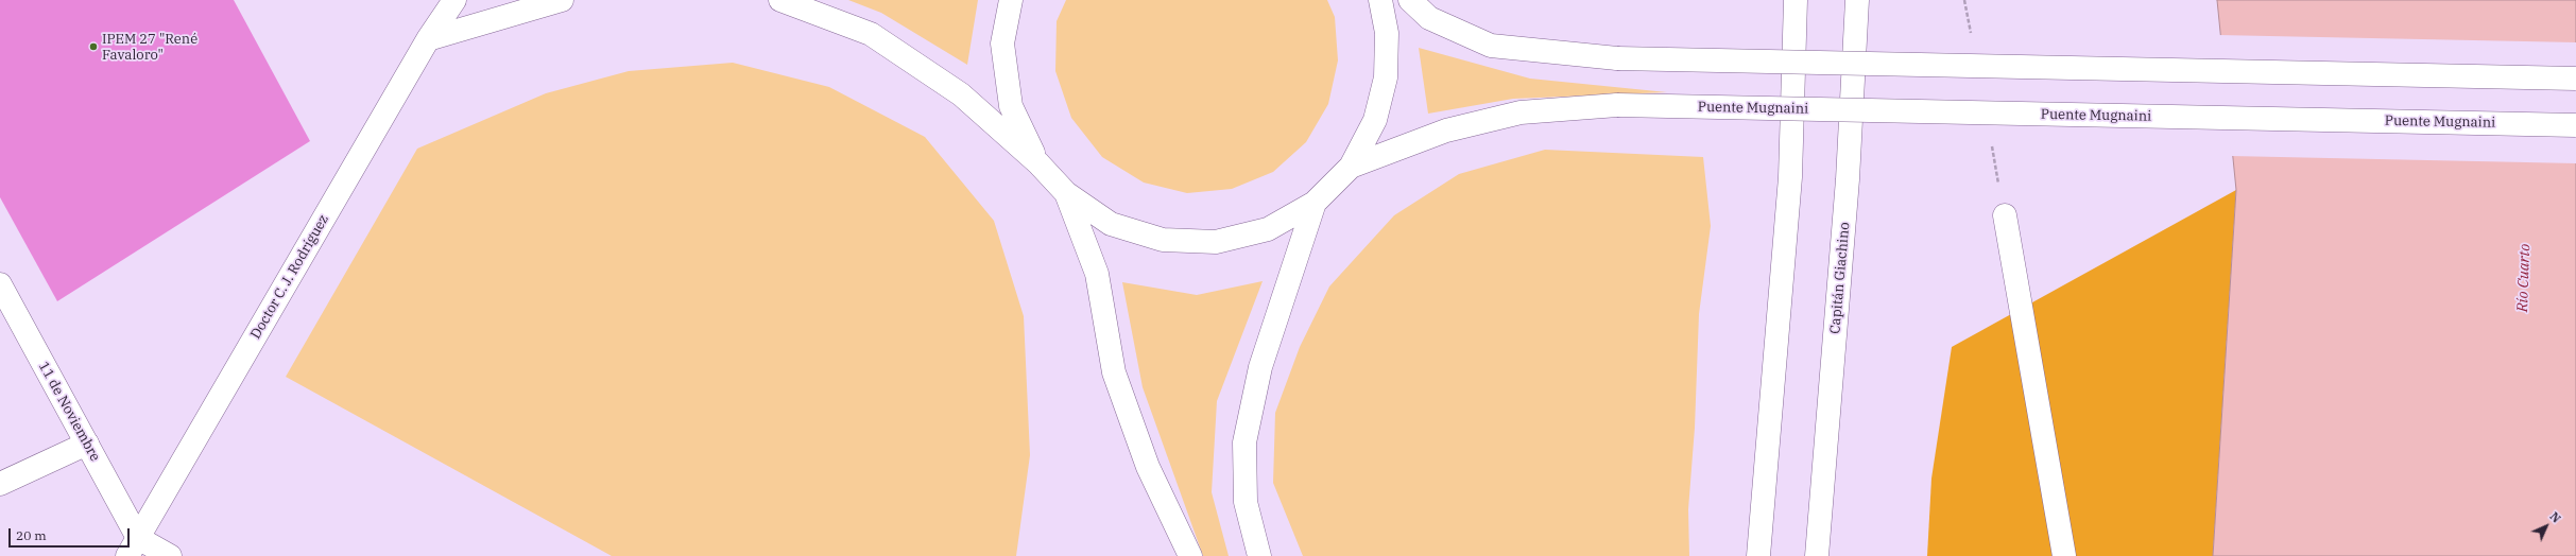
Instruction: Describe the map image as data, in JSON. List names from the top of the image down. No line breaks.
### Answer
{"streets":{"main road":["Puente Mugnaini","Doctor C. J. Rodríguez","Capitán Giachino","11 de Noviembre"]},"crossings":[["Doctor C. J. Rodríguez","11 de Noviembre"]],"water":["Río Cuarto"],"places":["IPEM 27 \"René Favaloro\""],"scale_bar":"20 m","north":"top right"}
